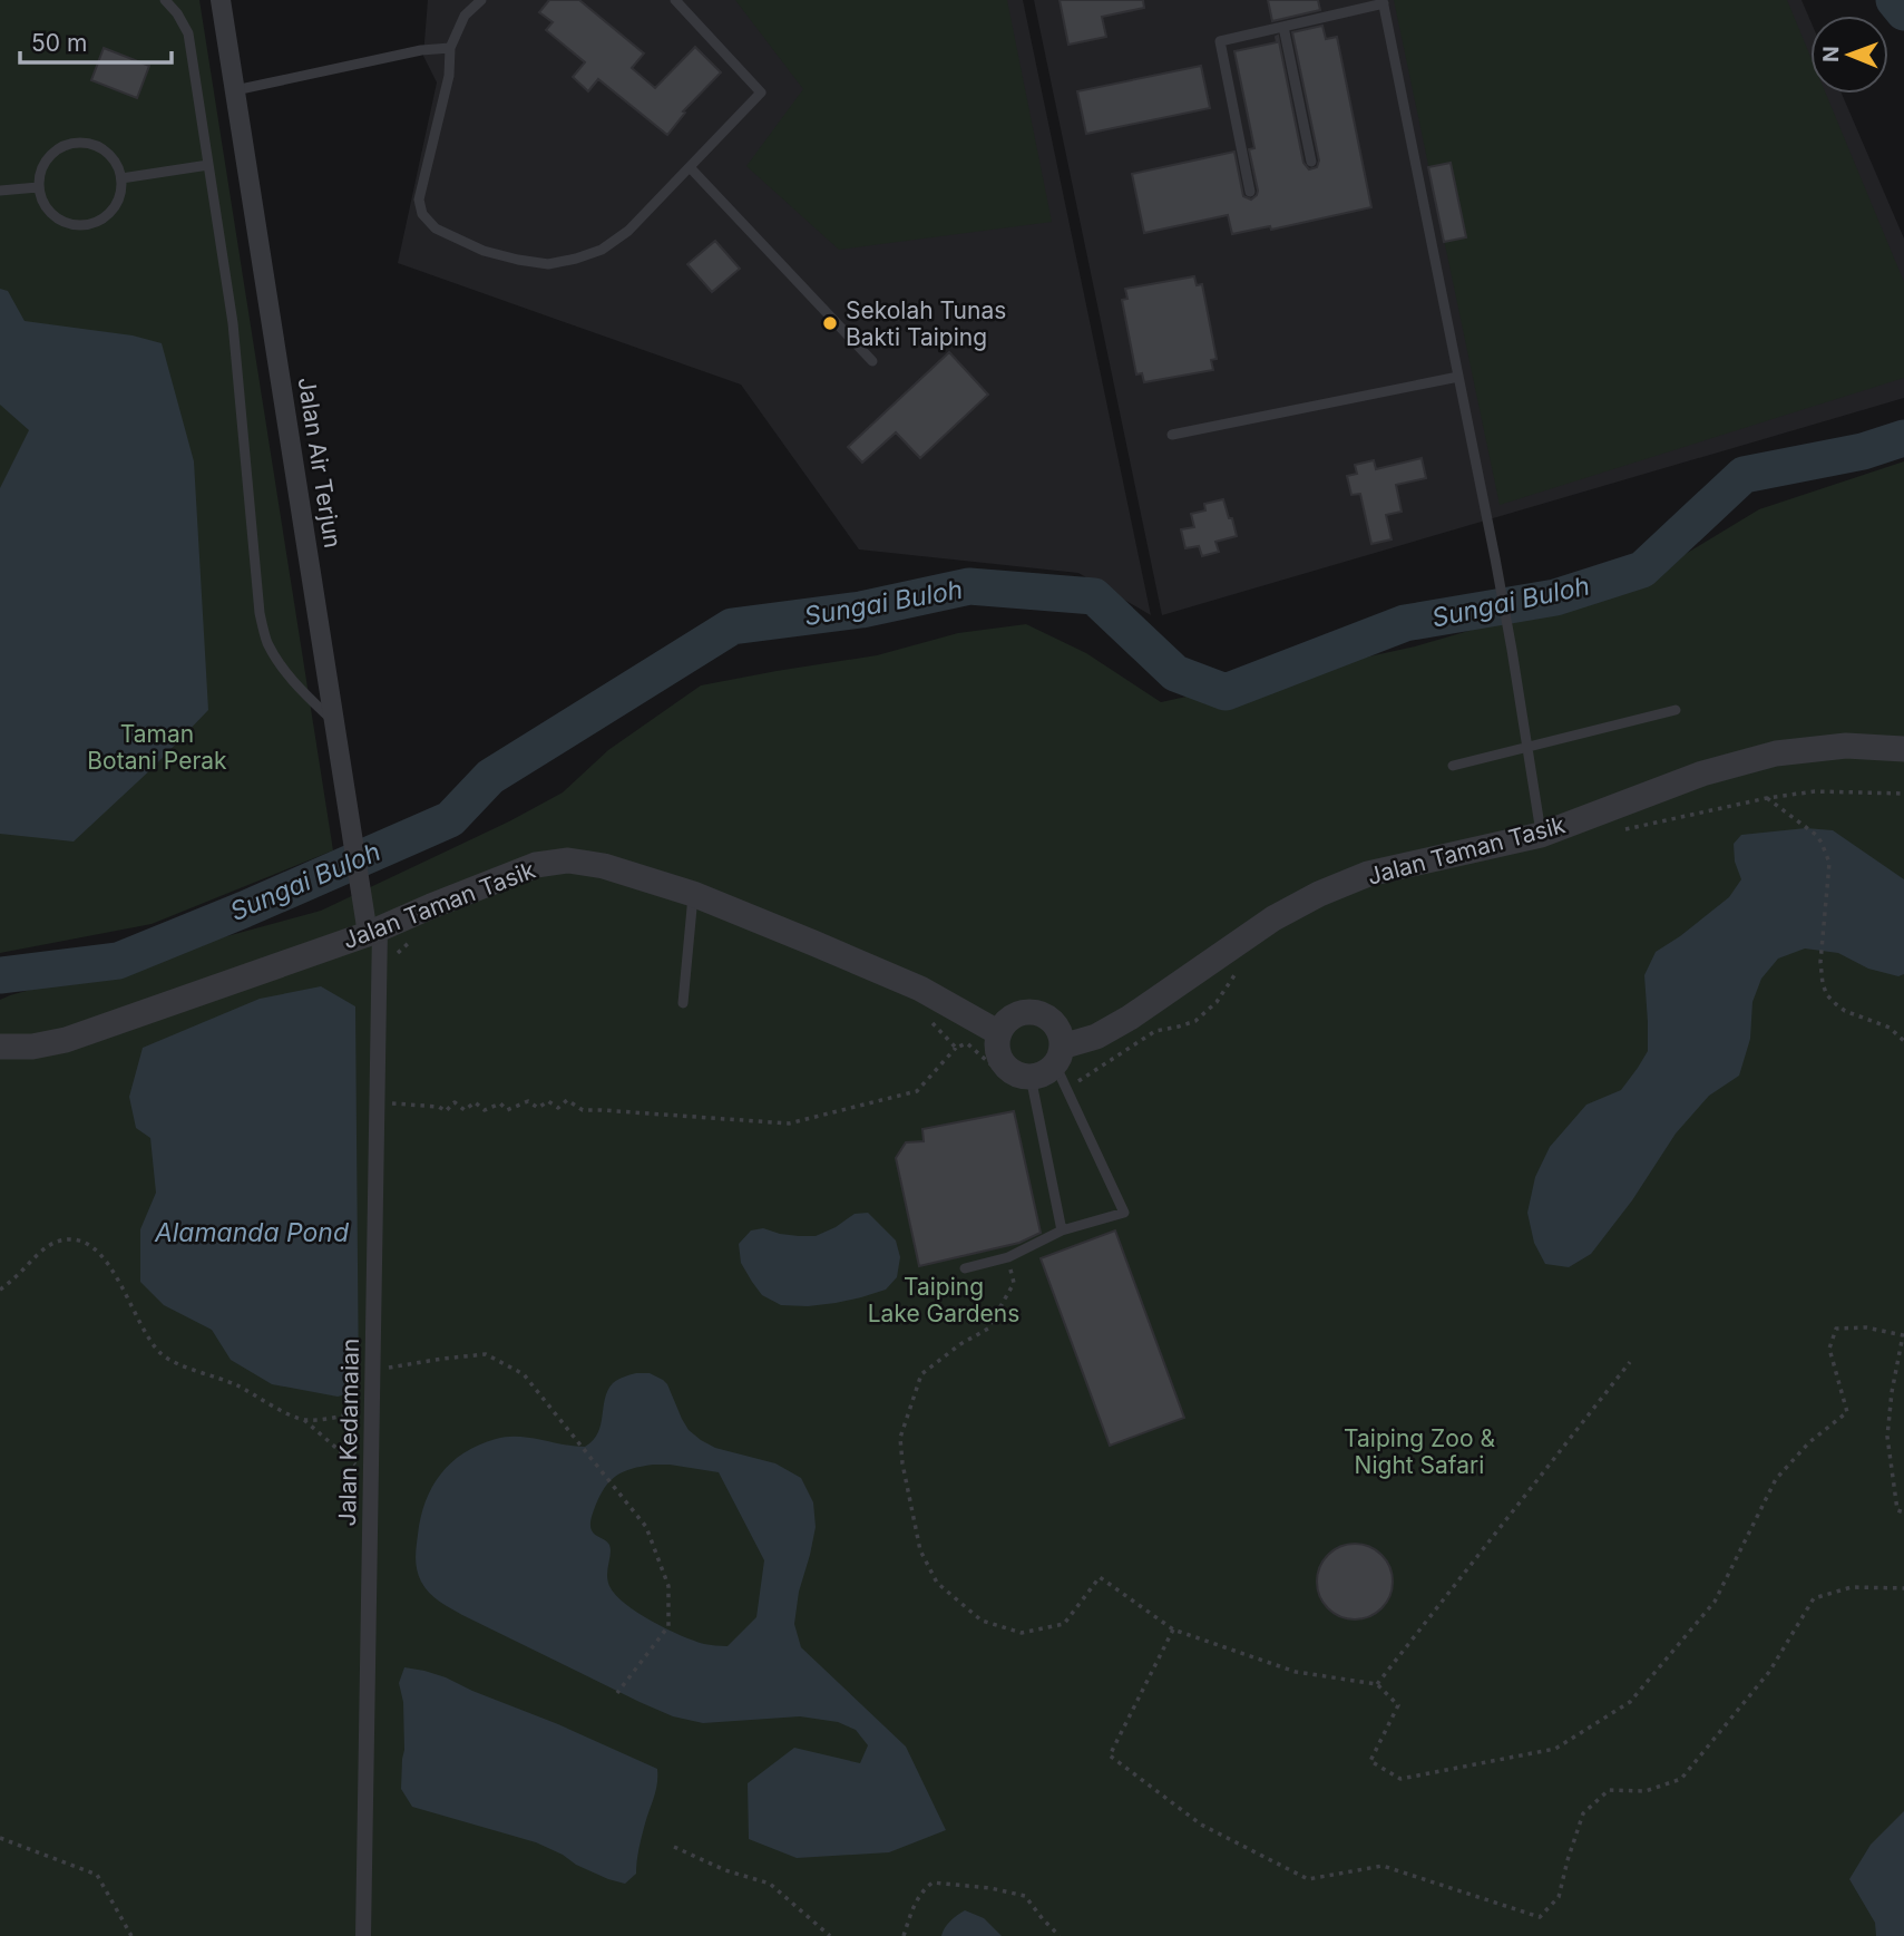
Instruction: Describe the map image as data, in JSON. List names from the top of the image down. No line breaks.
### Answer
{"streets":{"street":["Jalan Air Terjun","Jalan Taman Tasik","Jalan Kedamaian"]},"crossings":[["Jalan Air Terjun","Jalan Taman Tasik"],["Jalan Air Terjun","Jalan Kedamaian"],["Jalan Taman Tasik","Jalan Kedamaian"]],"water":["Sungai Buloh","Alamanda Pond"],"parks":["Taman Botani Perak","Taiping Lake Gardens","Taiping Zoo & Night Safari"],"places":["Sekolah Tunas Bakti Taiping"],"scale_bar":"50 m","north":"left"}
